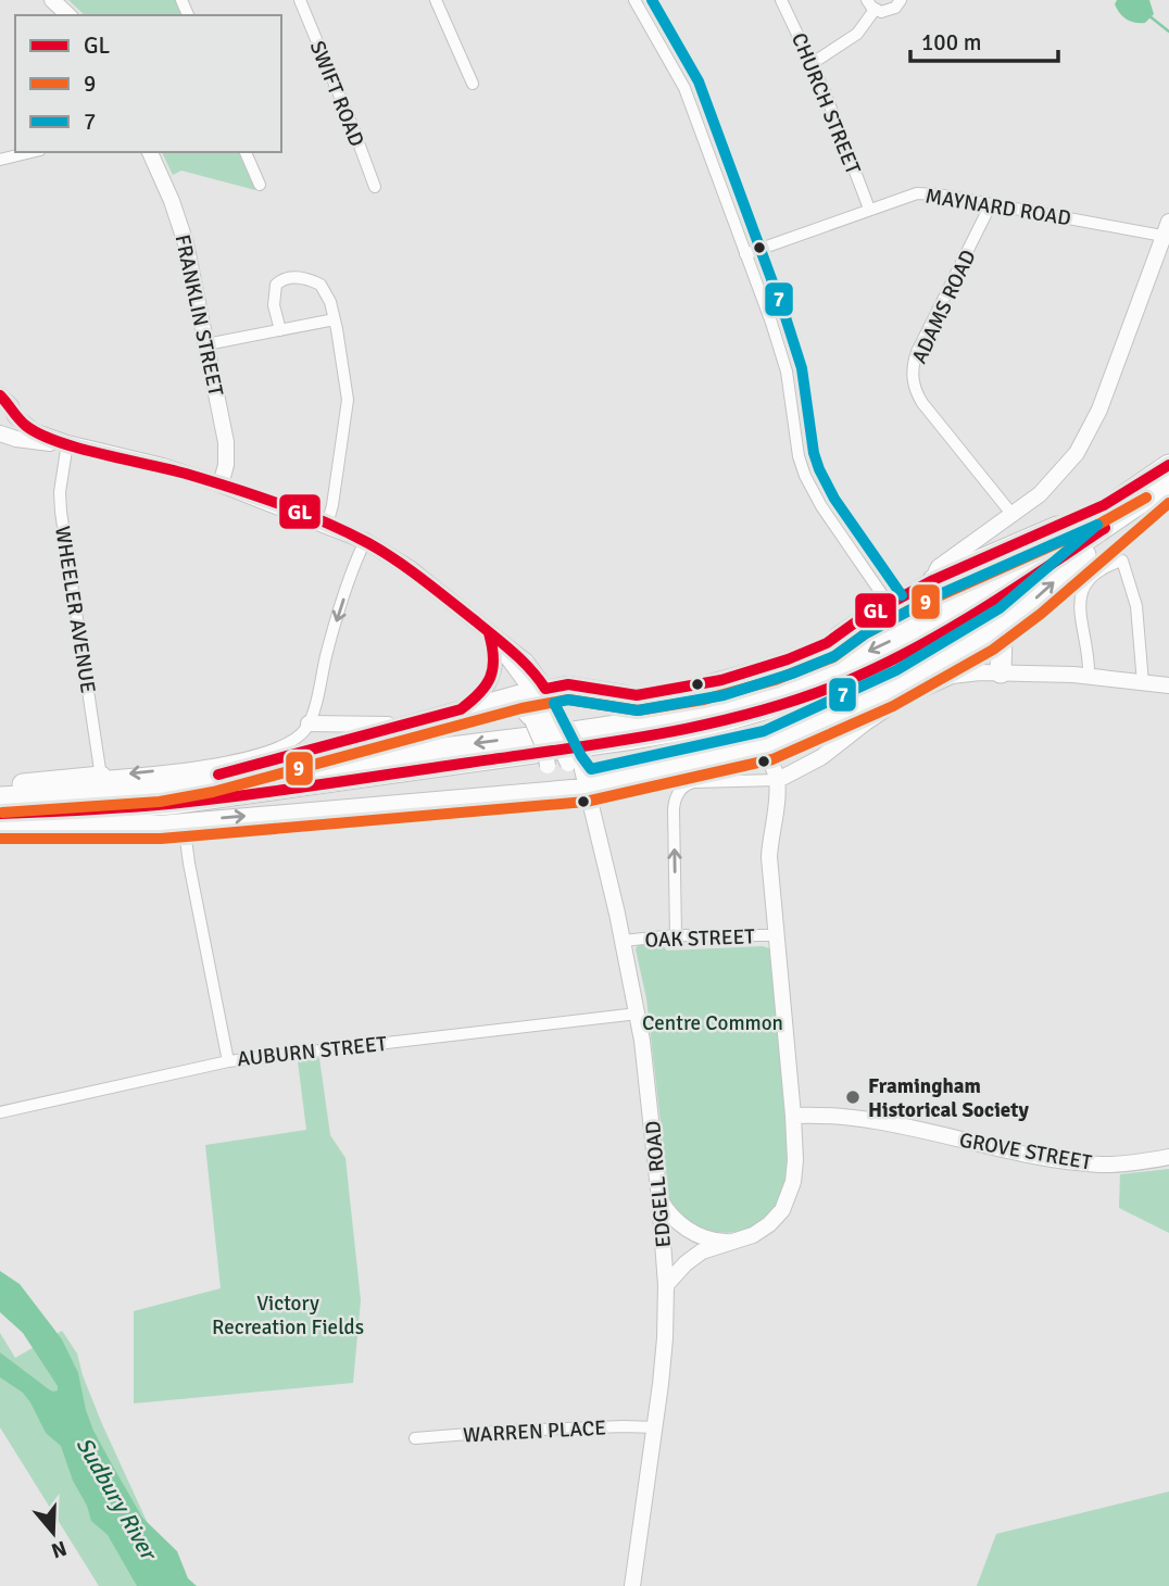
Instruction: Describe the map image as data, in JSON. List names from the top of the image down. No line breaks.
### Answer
{"streets":{"main road":["FRANKLIN STREET","GROVE STREET","EDGELL ROAD"],"street":["SWIFT ROAD","CHURCH STREET","MAYNARD ROAD","ADAMS ROAD","WHEELER AVENUE","OAK STREET","AUBURN STREET","WARREN PLACE"]},"crossings":[["CHURCH STREET","MAYNARD ROAD"],["MAYNARD ROAD","ADAMS ROAD"],["FRANKLIN STREET","EDGELL ROAD"],["WHEELER AVENUE","EDGELL ROAD"],["OAK STREET","EDGELL ROAD"],["AUBURN STREET","EDGELL ROAD"],["EDGELL ROAD","WARREN PLACE"]],"water":["Sudbury River"],"parks":["Centre Common","Victory Recreation Fields"],"places":["Framingham Historical Society"],"lines":["transit line 7","transit line GL","transit line 9"],"legend":["GL","9","7"],"scale_bar":"100 m","north":"bottom"}
